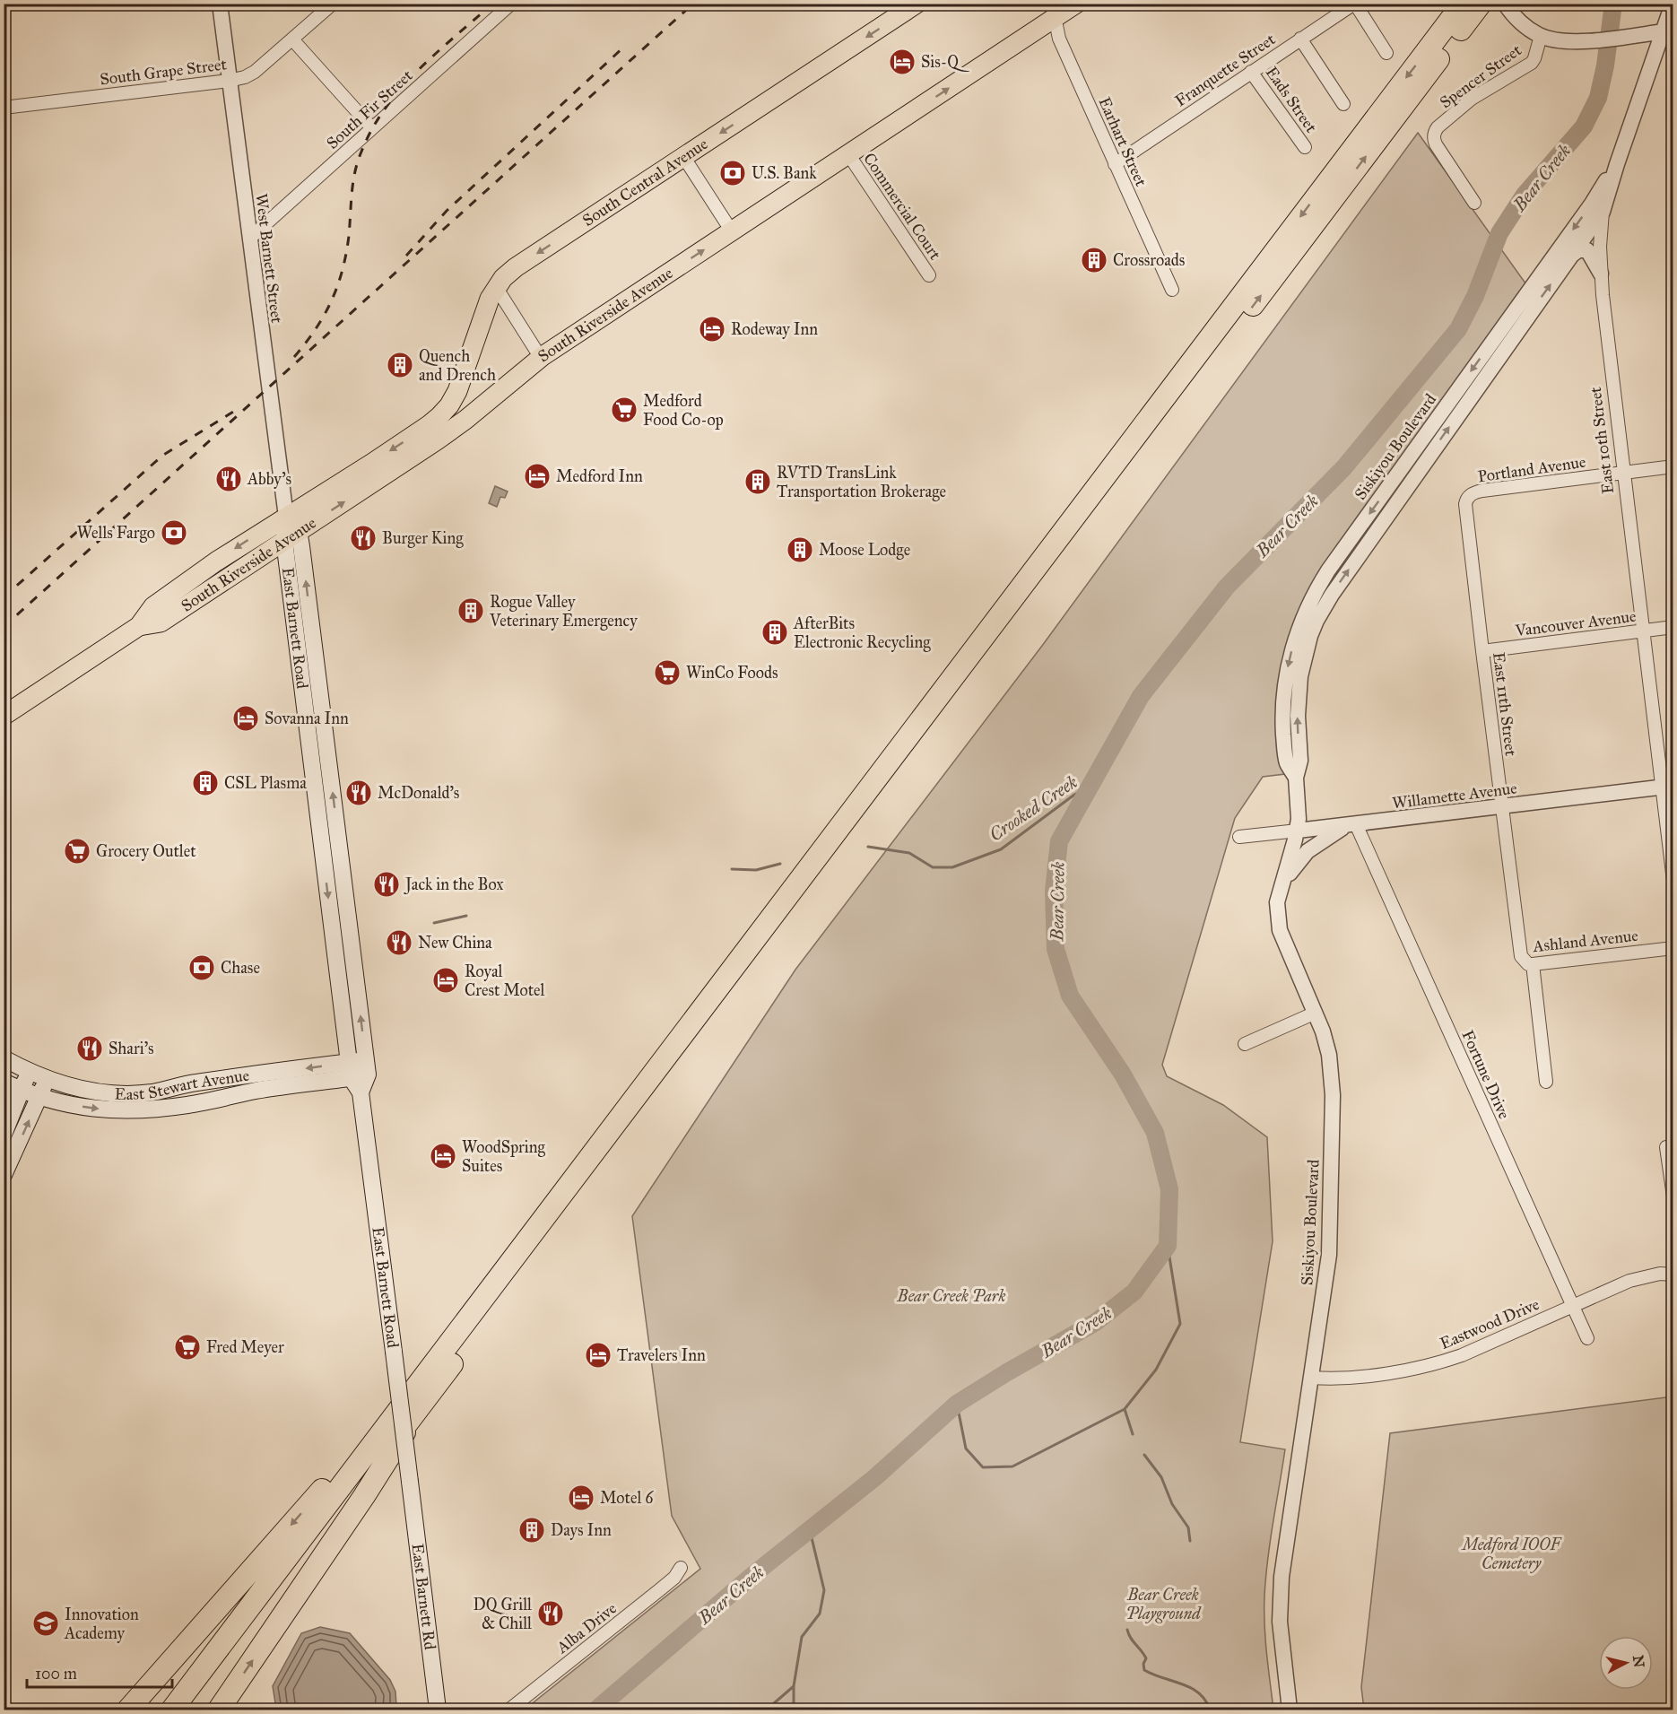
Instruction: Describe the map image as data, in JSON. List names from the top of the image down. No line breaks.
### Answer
{"streets":{"main road":["South Central Avenue","South Riverside Avenue","East Barnett Road","East Stewart Avenue","East Barnett Rd"],"street":["Franquette Street","South Grape Street","Spencer Street","Eads Street","South Fir Street","Earhart Street","Commercial Court","West Barnett Street","East 10th Street","Siskiyou Boulevard","Portland Avenue","Vancouver Avenue","East 11th Street","Willamette Avenue","Ashland Avenue","Fortune Drive","Eastwood Drive","Alba Drive"]},"crossings":[["Franquette Street","Eads Street"],["Franquette Street","Earhart Street"],["South Grape Street","West Barnett Street"],["South Fir Street","West Barnett Street"],["Earhart Street","South Riverside Avenue"],["South Central Avenue","South Riverside Avenue"],["Commercial Court","South Riverside Avenue"],["West Barnett Street","South Riverside Avenue"],["West Barnett Street","East Barnett Road"],["South Riverside Avenue","East Barnett Road"],["East 10th Street","Siskiyou Boulevard"],["East 10th Street","Portland Avenue"],["East 10th Street","Vancouver Avenue"],["East 10th Street","Willamette Avenue"],["Siskiyou Boulevard","Willamette Avenue"],["Siskiyou Boulevard","Eastwood Drive"],["Portland Avenue","East 11th Street"],["Vancouver Avenue","East 11th Street"],["East Barnett Road","East Stewart Avenue"],["East Barnett Road","East Barnett Rd"],["East 11th Street","Willamette Avenue"],["East 11th Street","Ashland Avenue"],["Willamette Avenue","Fortune Drive"],["Fortune Drive","Eastwood Drive"]],"one_way":["South Central Avenue"],"water":["Bear Creek","Crooked Creek"],"parks":["Bear Creek Park","Medford IOOF Cemetery","Bear Creek Playground"],"places":{"hotel":["Sis-Q","Rodeway Inn","Medford Inn","Sovanna Inn","Royal Crest Motel","WoodSpring Suites","Travelers Inn","Motel 6"],"bank":["U.S. Bank","Wells Fargo","Chase"],"building":["Crossroads","Quench and Drench","RVTD TransLink Transportation Brokerage","Moose Lodge","Rogue Valley Veterinary Emergency","AfterBits Electronic Recycling","CSL Plasma","Days Inn"],"supermarket":["Medford Food Co-op","WinCo Foods","Grocery Outlet","Fred Meyer"],"restaurant":["Abby's","Burger King","McDonald's","Jack in the Box","New China","Shari's","DQ Grill & Chill"],"school or university":["Innovation Academy"]},"scale_bar":"100 m","north":"right"}
